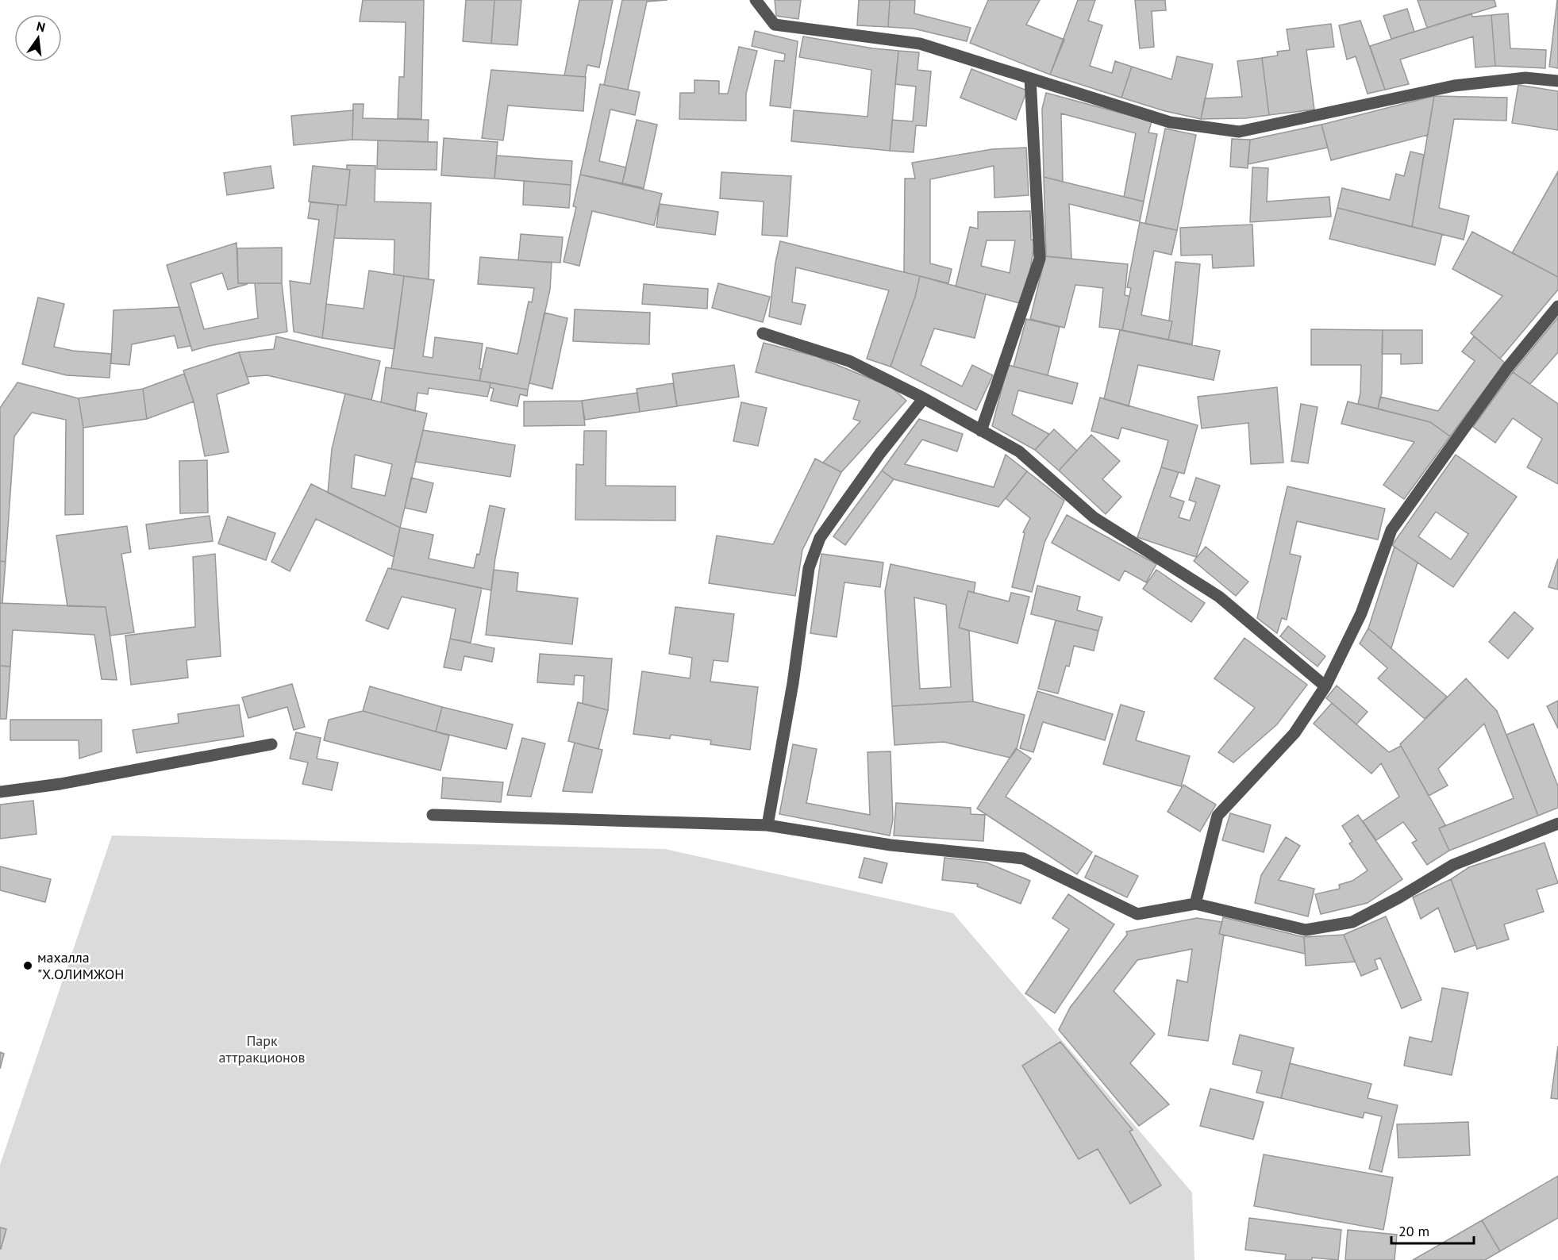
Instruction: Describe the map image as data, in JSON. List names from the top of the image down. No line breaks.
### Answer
{"parks":["Парк аттракционов"],"places":["махалла \"Х.ОЛИМЖОН"],"scale_bar":"20 m","north":"top"}
